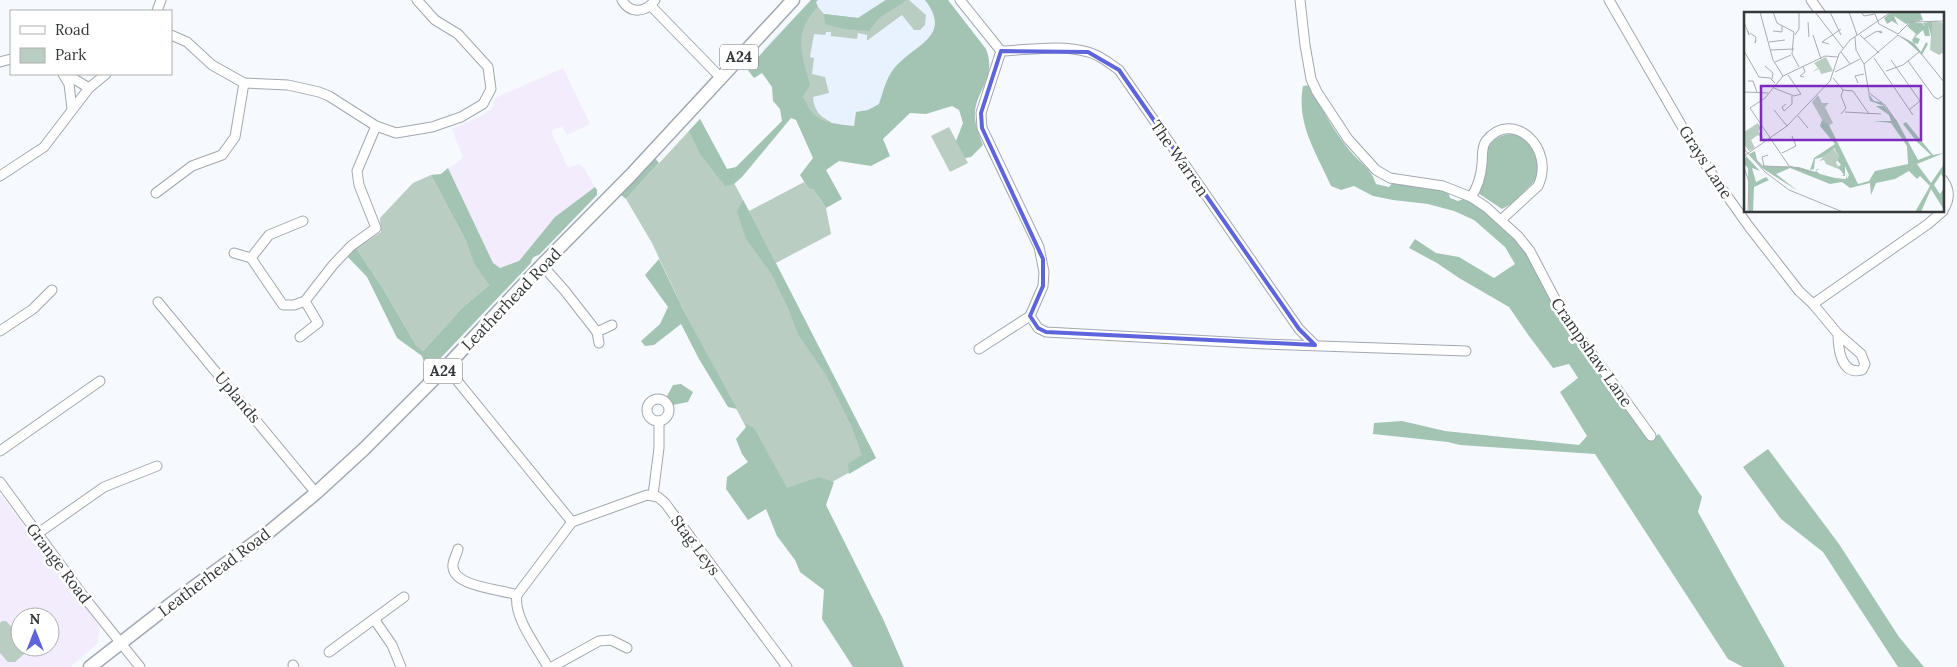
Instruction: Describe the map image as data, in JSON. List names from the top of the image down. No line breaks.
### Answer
{"streets":{"highway":["A24","Leatherhead Road"],"street":["The Warren","Grays Lane","Crampshaw Lane","Uplands","Stag Leys","Grange Road"]},"crossings":[["Leatherhead Road","Uplands"],["Leatherhead Road","Grange Road"]],"legend":["Road","Park"],"north":"top"}
